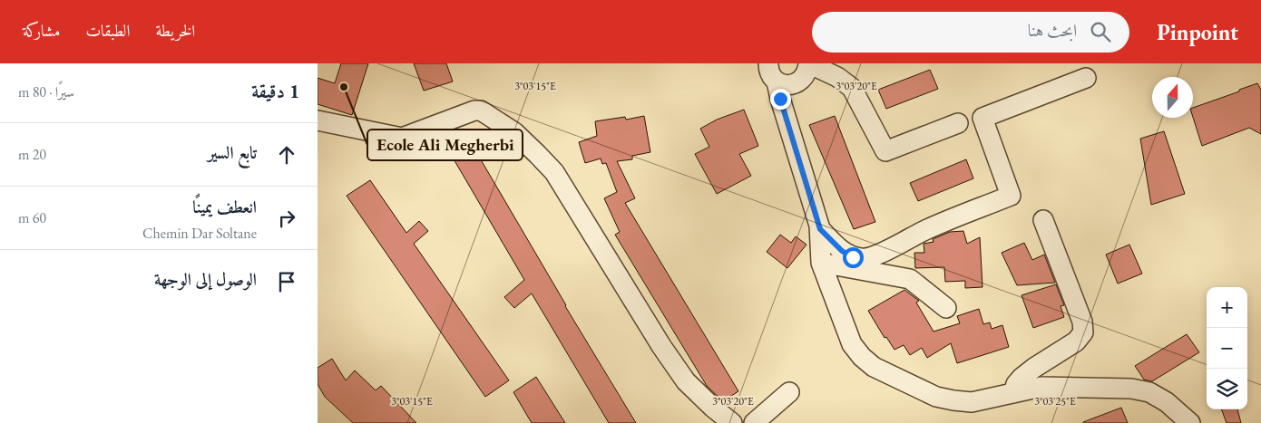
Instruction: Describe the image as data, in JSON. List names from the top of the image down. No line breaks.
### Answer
{"places":["Ecole Ali Megherbi"],"north":"top","page":{"header":"Pinpoint","search":"ابحث هنا","nav":["الخريطة","الطبقات","مشاركة"],"heading":["1 دقيقة","سيرًا · 80 m"],"list":[["تابع السير","20 m"],["انعطف يمينًا","Chemin Dar Soltane","60 m"],"الوصول إلى الوجهة"],"map_buttons":["+","−"]},"coordinates":["3°03'15\"E","3°03'20\"E","3°03'25\"E"]}
